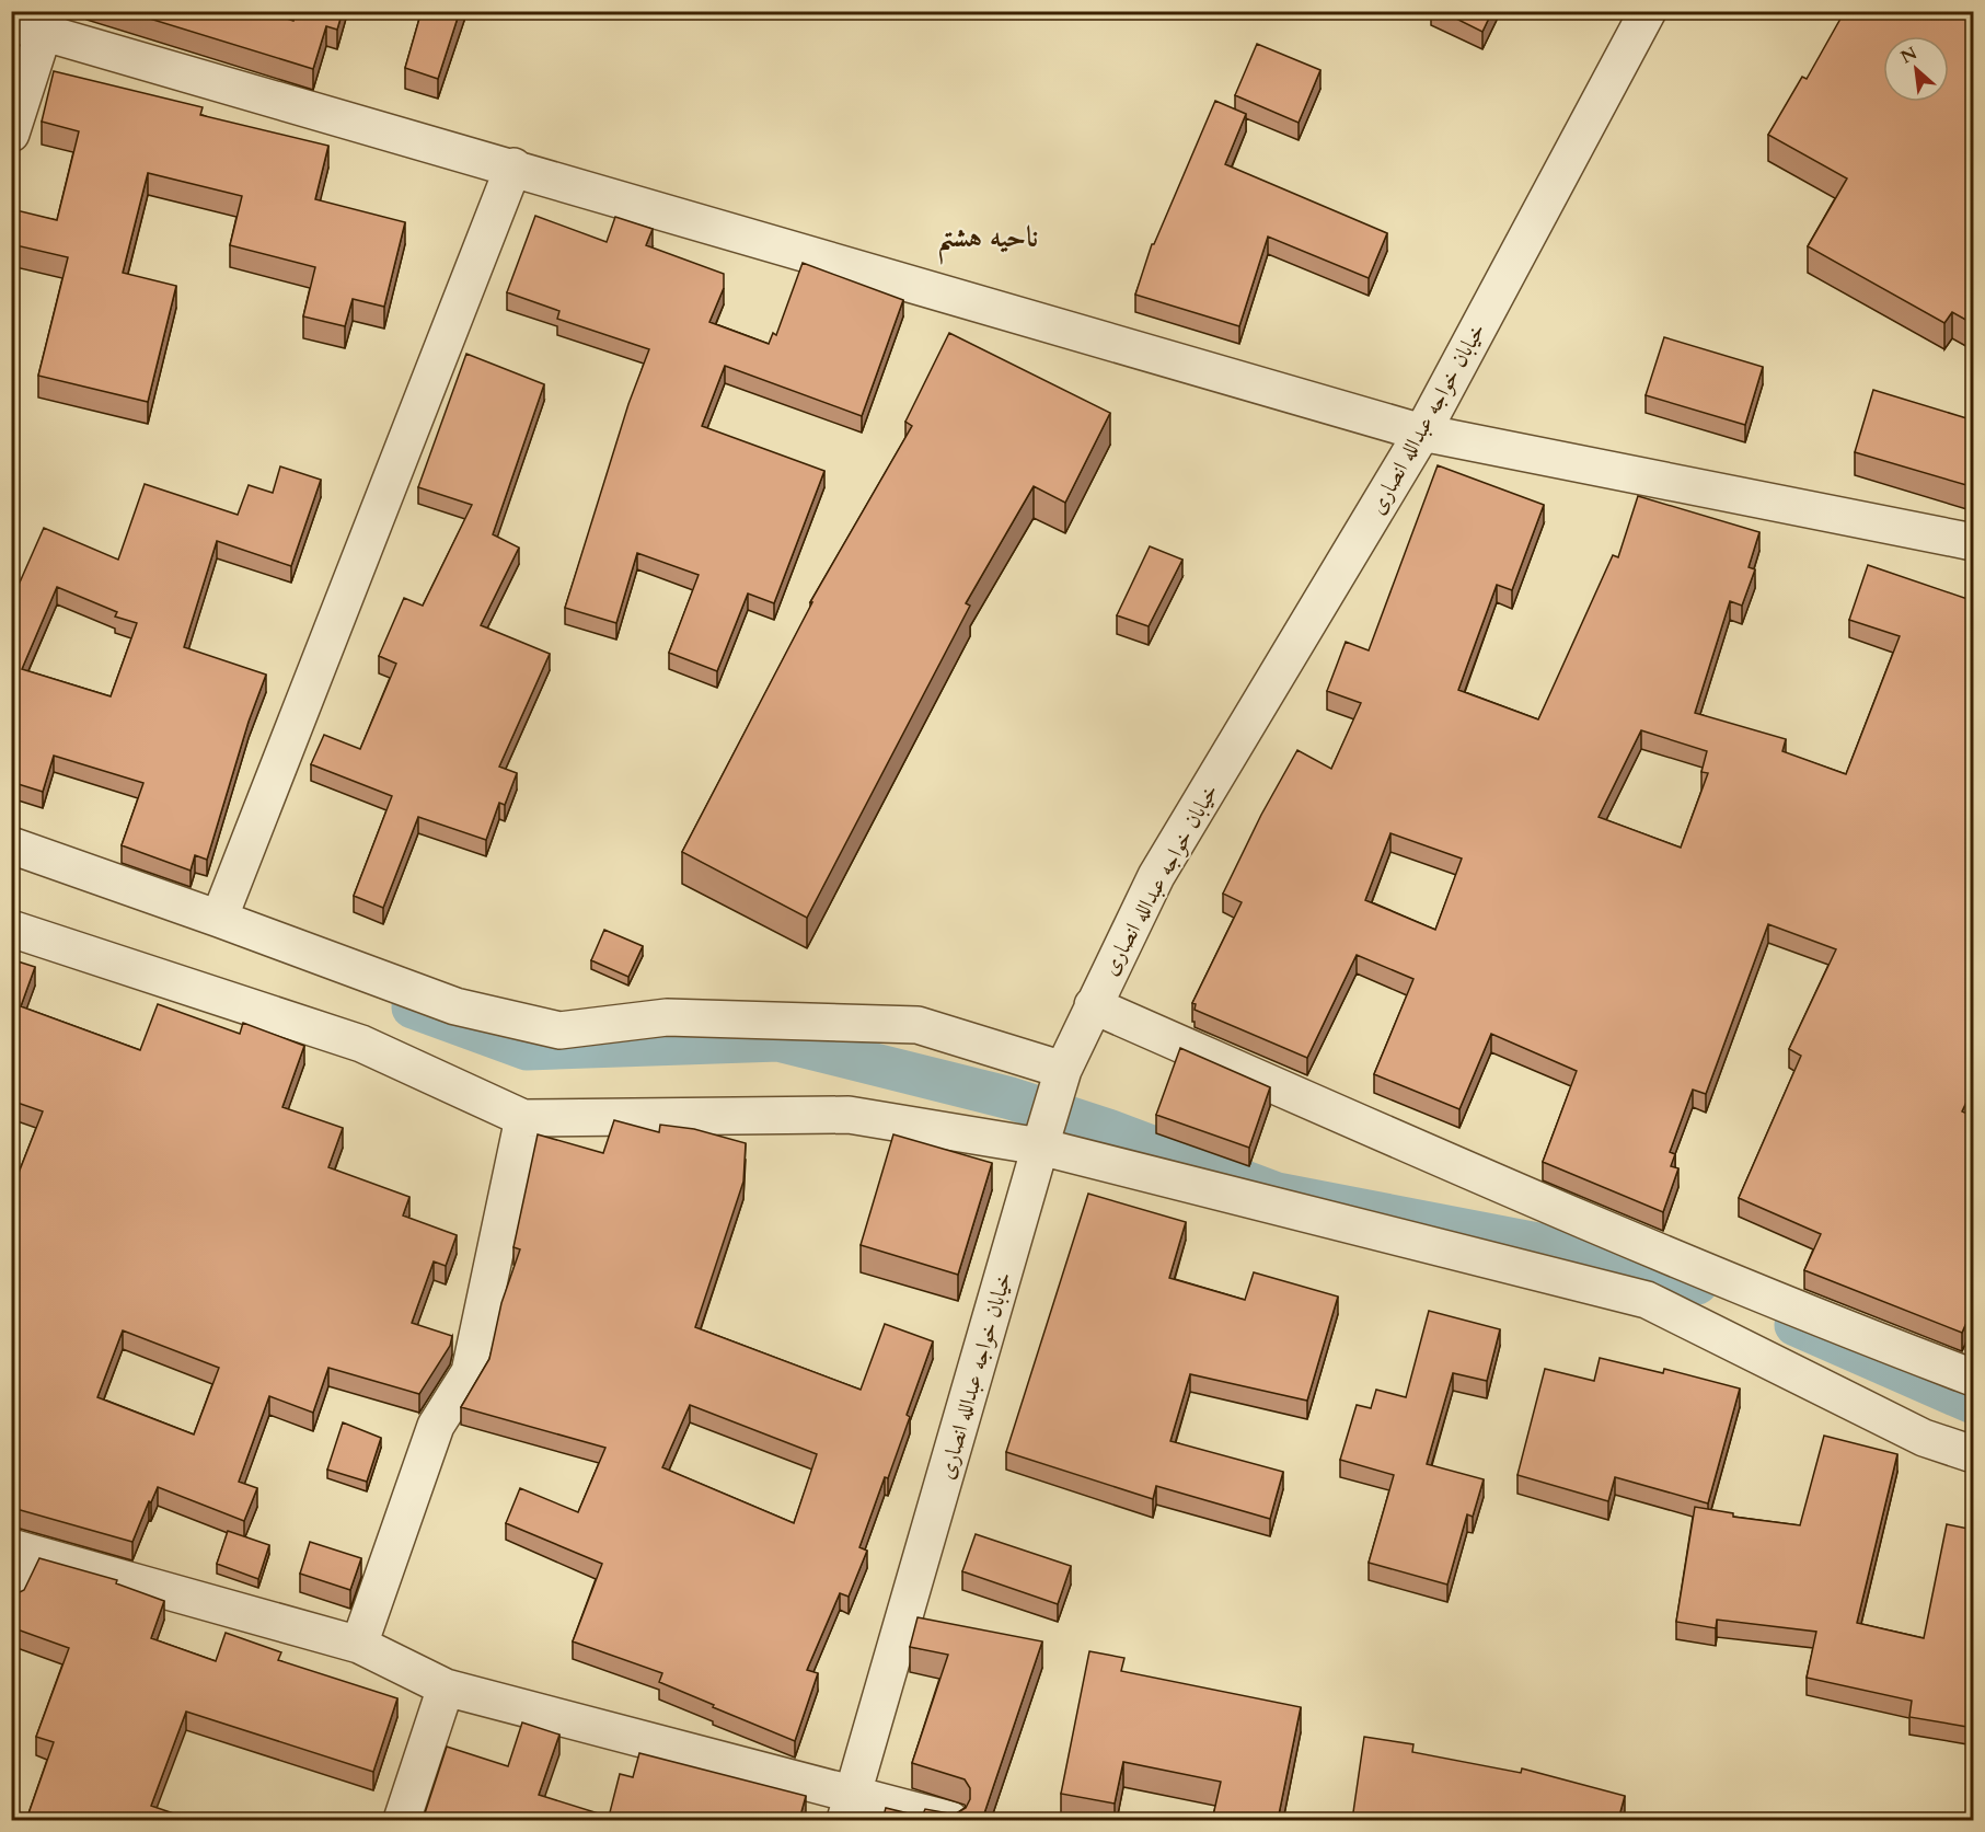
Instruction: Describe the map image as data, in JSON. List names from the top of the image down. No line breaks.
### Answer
{"streets":{"street":["خیابان خواجه عبدالله انصاری"]},"districts":["ناحیه هشتم"],"north":"top left"}
